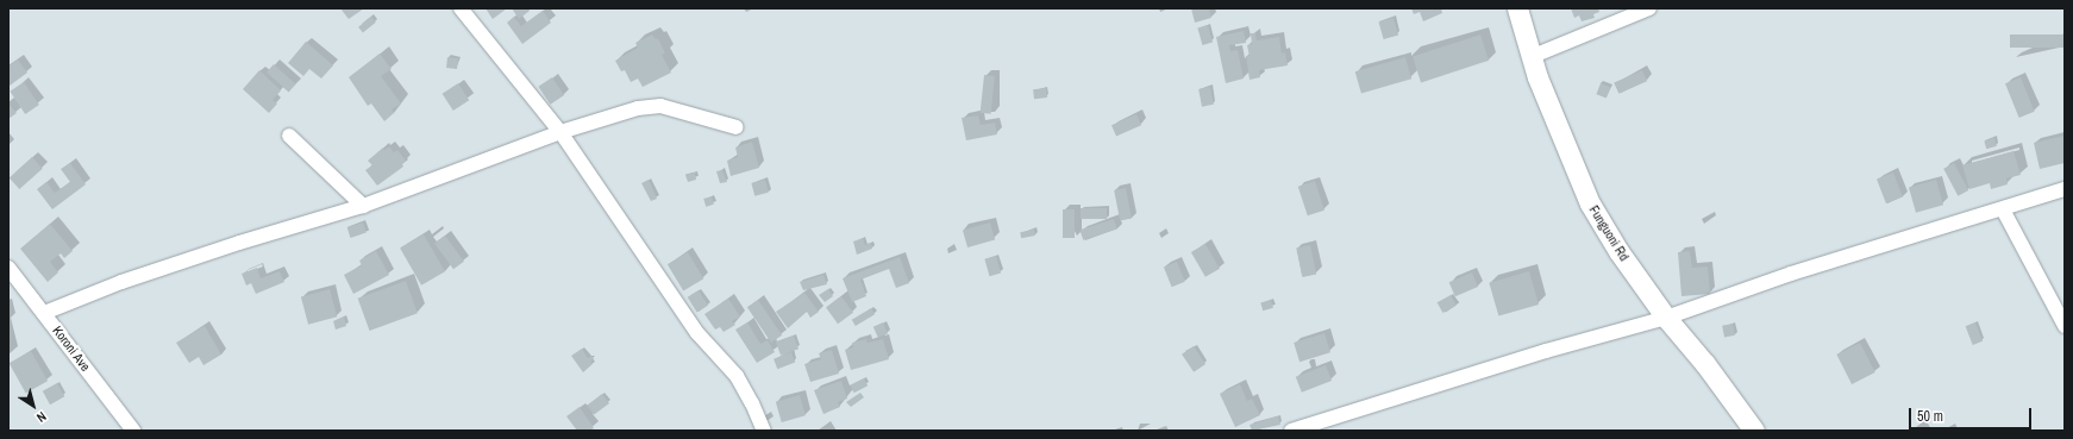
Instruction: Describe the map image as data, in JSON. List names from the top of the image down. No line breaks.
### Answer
{"streets":{"street":["Funguoni Rd","Koroni Ave"]},"scale_bar":"50 m","north":"bottom right"}
